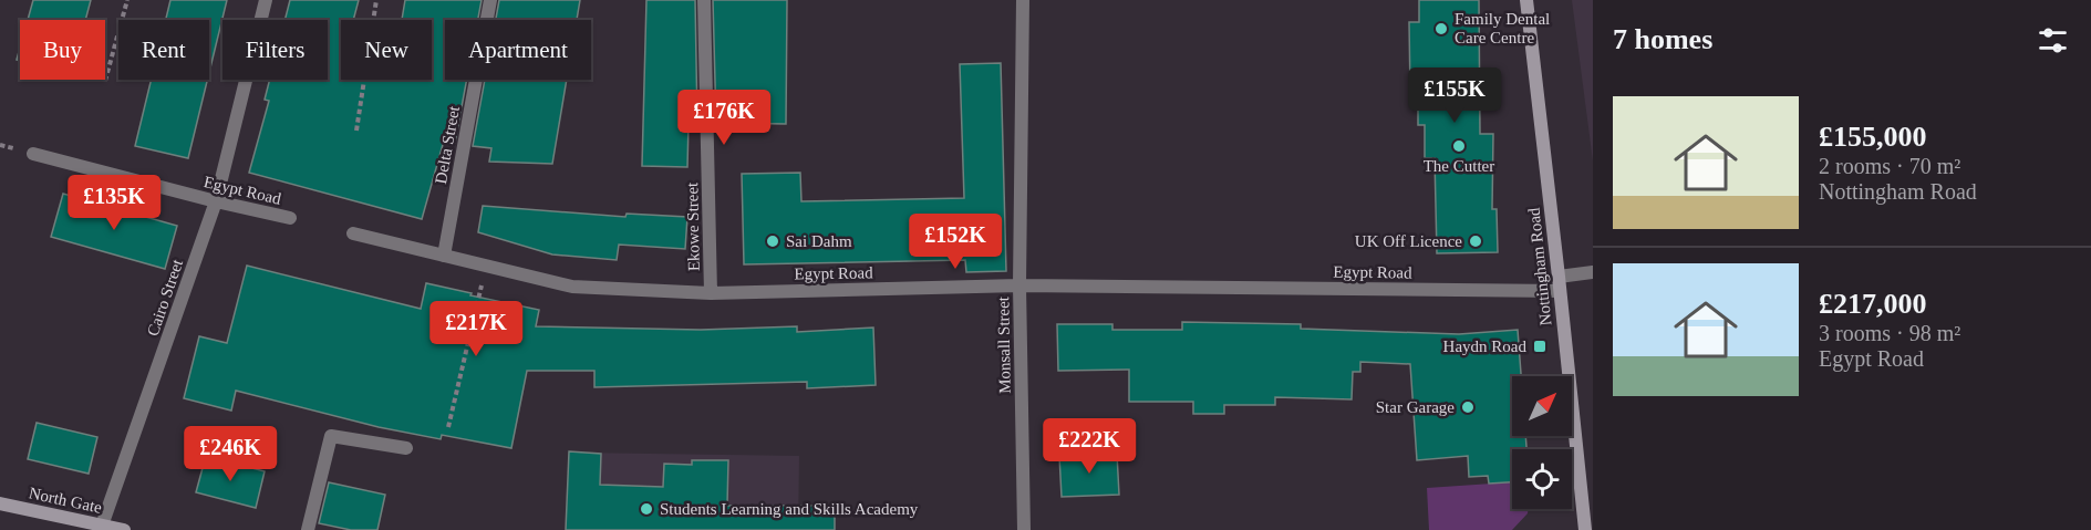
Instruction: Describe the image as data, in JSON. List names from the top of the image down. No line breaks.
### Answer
{"streets":{"main road":["Nottingham Road","North Gate"],"street":["Delta Street","Egypt Road","Ekowe Street","Cairo Street","Monsall Street"]},"crossings":[["Delta Street","Egypt Road"],["Egypt Road","Ekowe Street"],["Egypt Road","Nottingham Road"],["Egypt Road","Cairo Street"],["Egypt Road","Monsall Street"],["Cairo Street","North Gate"]],"places":{"other":["Family Dental Care Centre","The Cutter","Sai Dahm","UK Off Licence","Star Garage","Students Learning and Skills Academy"],"transit":["Haydn Road"]},"north":"top right","page":{"heading":"7 homes","chip":["Buy","Rent","Filters","New","Apartment"],"price":["£155K","£176K","£135K","£152K","£217K","£222K","£246K"],"list":[{"name":"£155,000","note":"2 rooms · 70 m² · Nottingham Road"},{"name":"£217,000","note":"3 rooms · 98 m² · Egypt Road"}]}}
